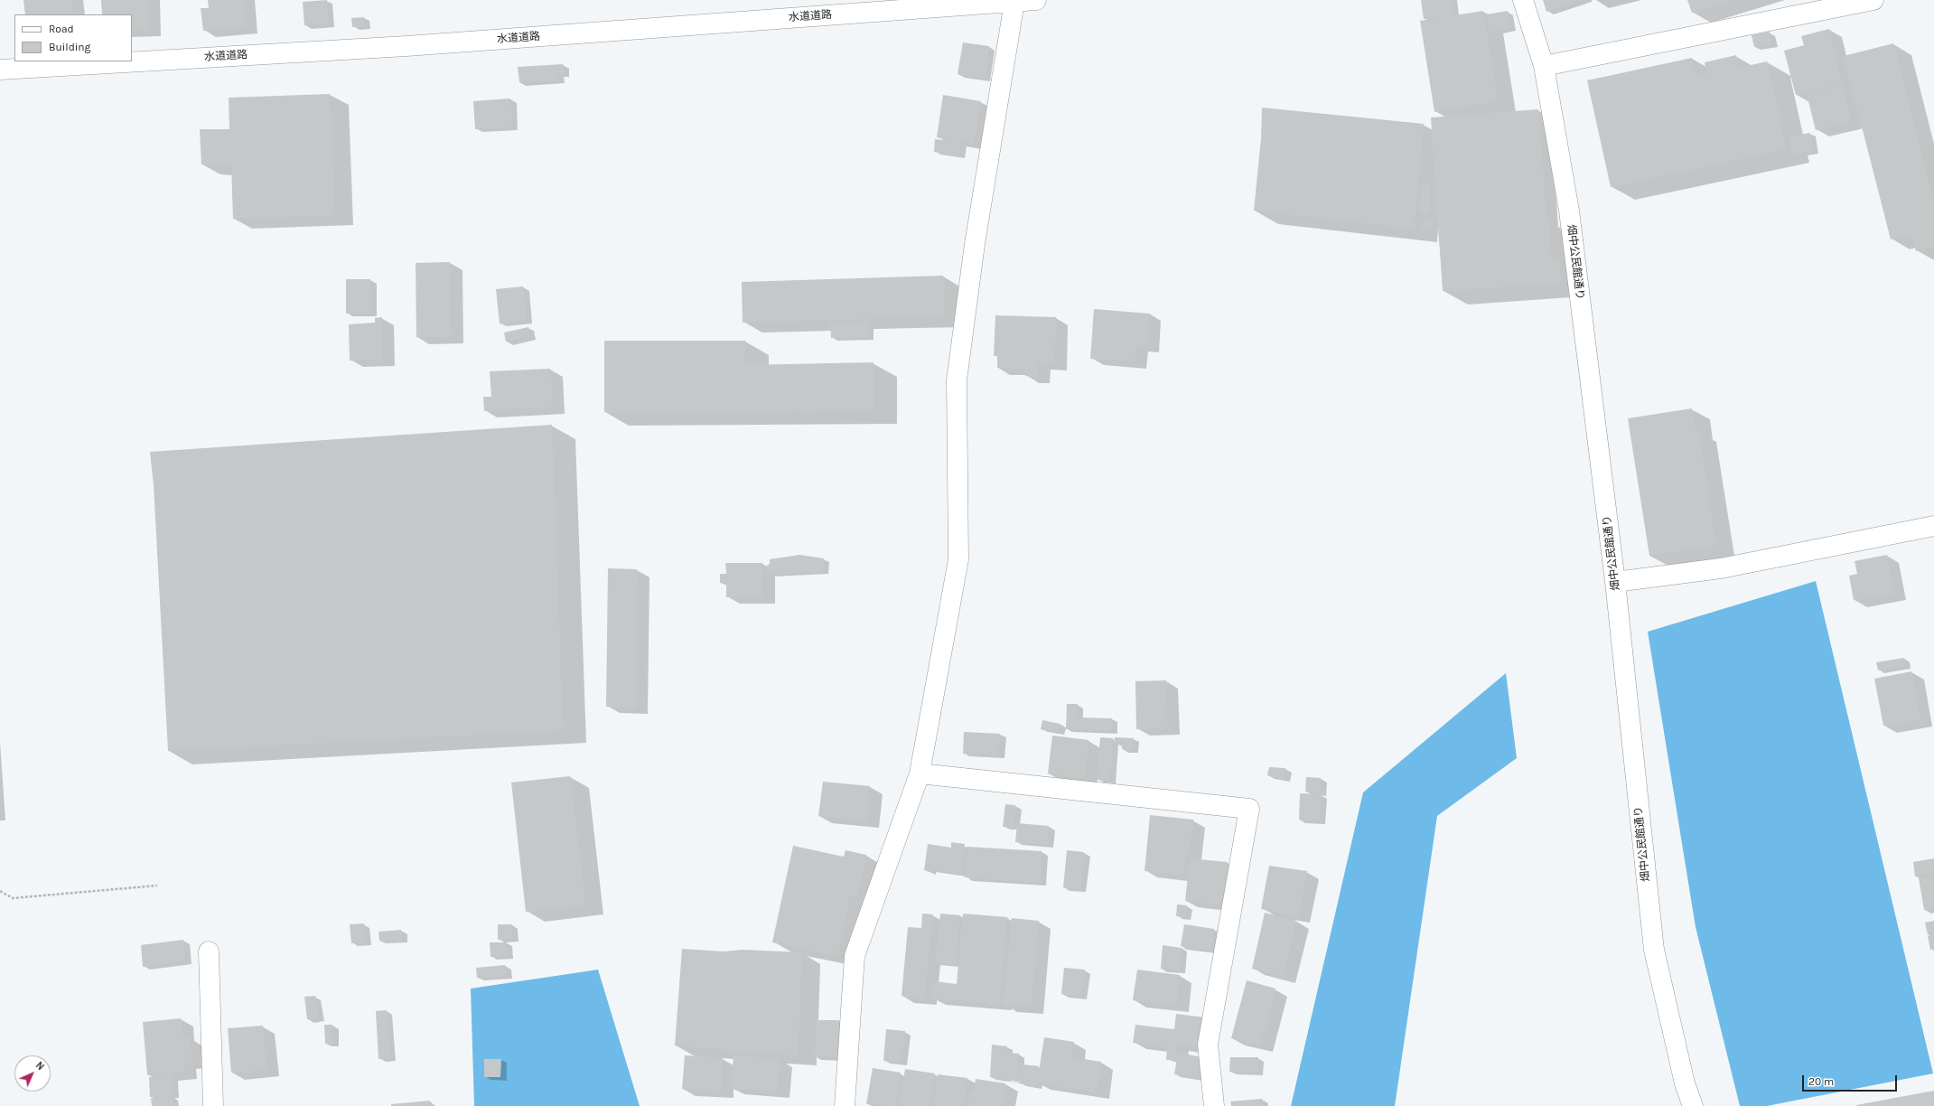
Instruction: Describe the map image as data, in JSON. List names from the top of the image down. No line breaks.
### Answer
{"streets":{"street":["水道道路","畑中公民館通り"]},"legend":["Road","Building"],"scale_bar":"20 m","north":"top right"}
